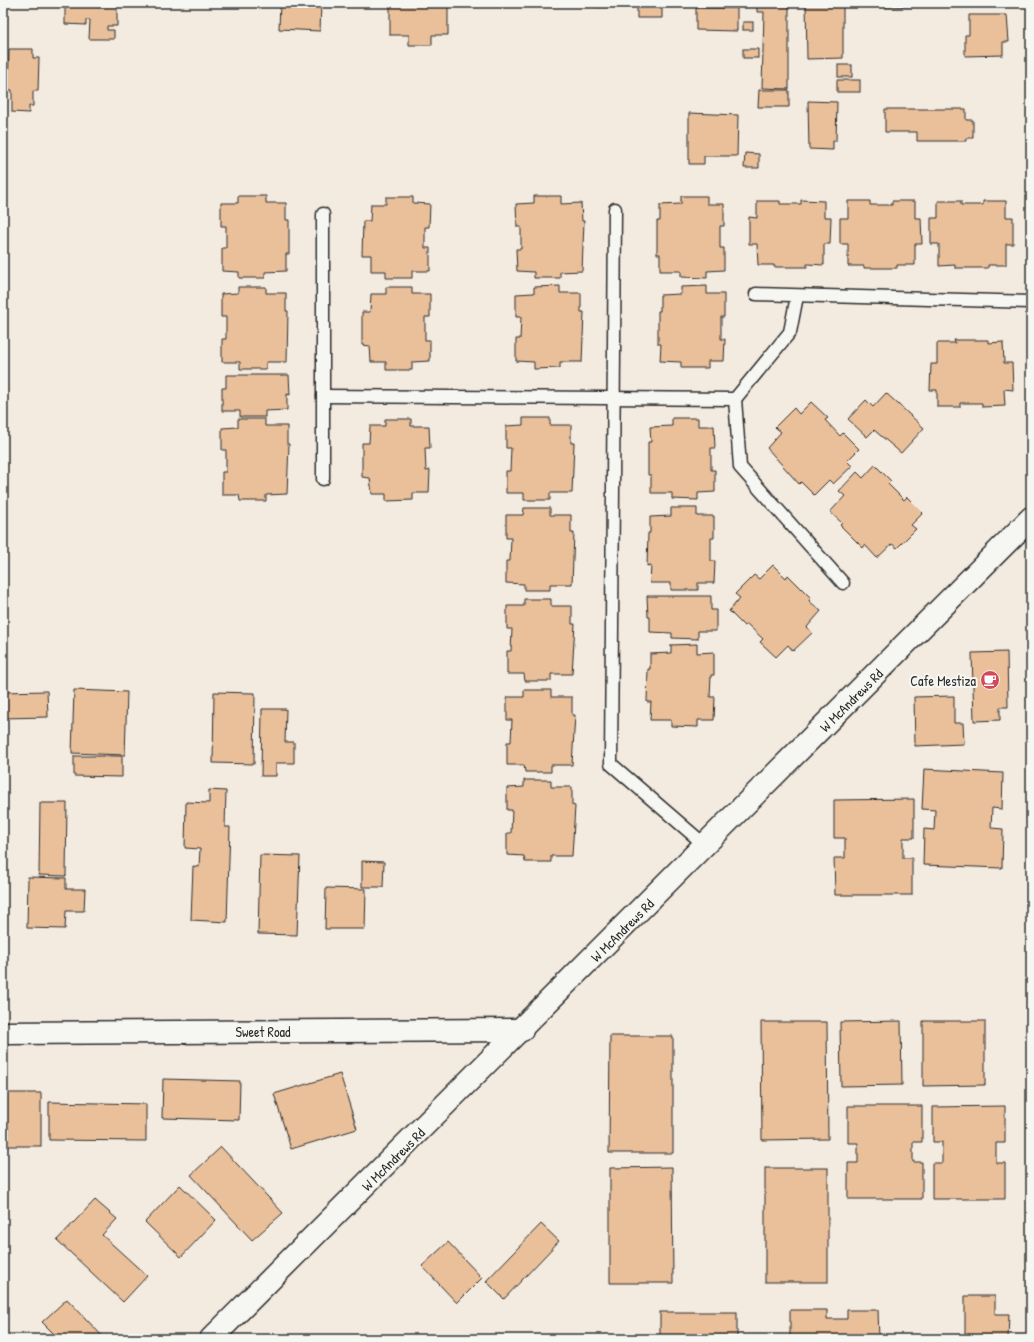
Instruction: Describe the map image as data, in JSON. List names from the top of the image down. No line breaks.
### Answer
{"streets":{"street":["W McAndrews Rd","Sweet Road"]},"crossings":[["W McAndrews Rd","Sweet Road"]],"places":{"cafe":["Cafe Mestiza"]}}
